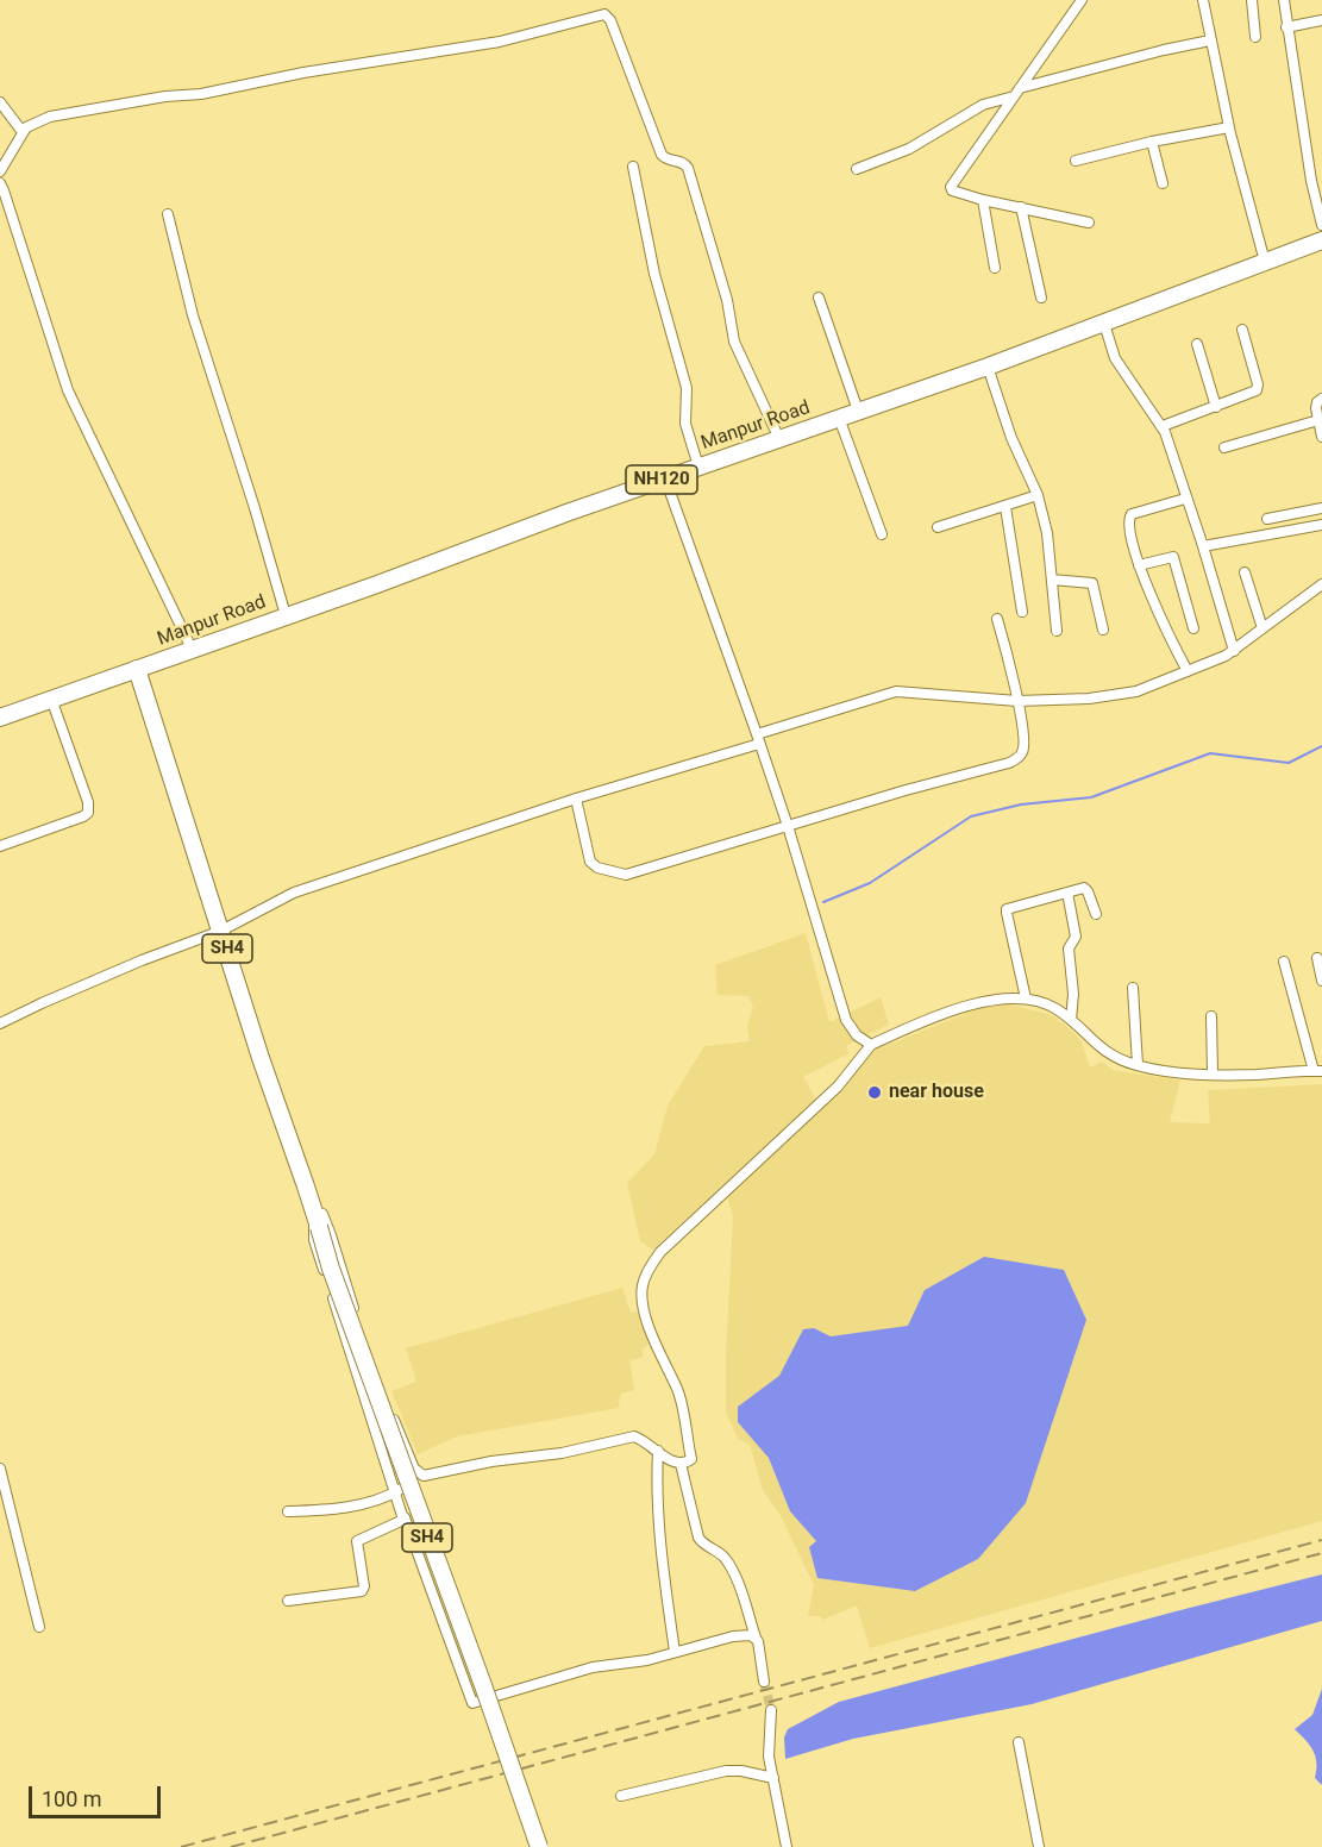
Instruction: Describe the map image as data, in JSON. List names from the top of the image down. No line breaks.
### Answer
{"streets":{"main road":["Manpur Road","NH120","SH4"]},"crossings":[["Manpur Road","SH4"]],"places":["near house"],"scale_bar":"100 m"}
